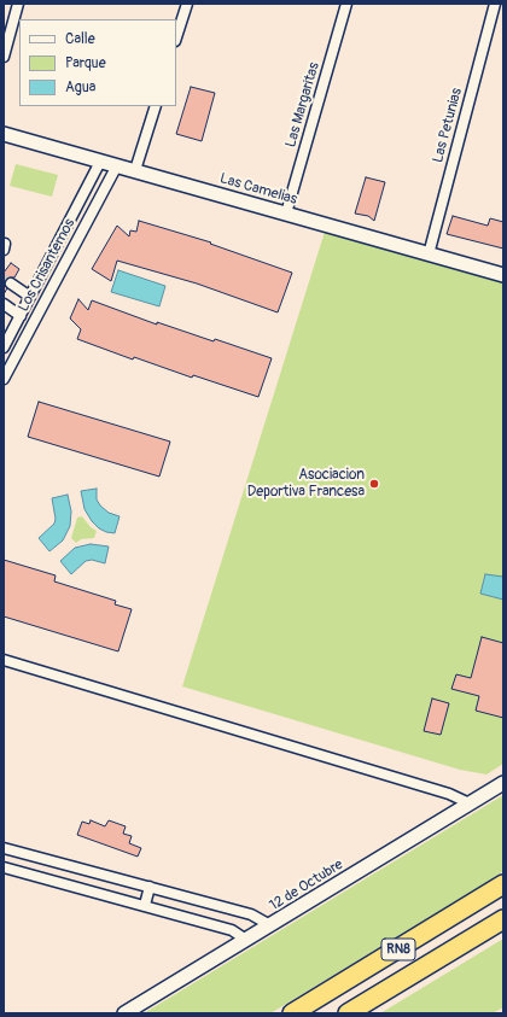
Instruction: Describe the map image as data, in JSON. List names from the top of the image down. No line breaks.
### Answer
{"streets":{"highway":["RN8"],"street":["Las Margaritas","Las Petunias","Las Camelias","Los Crisantemos","12 de Octubre"]},"crossings":[["Las Margaritas","Las Camelias"],["Las Petunias","Las Camelias"],["Las Camelias","Los Crisantemos"]],"places":["Asociacion Deportiva Francesa"],"legend":["Calle","Parque","Agua"]}
